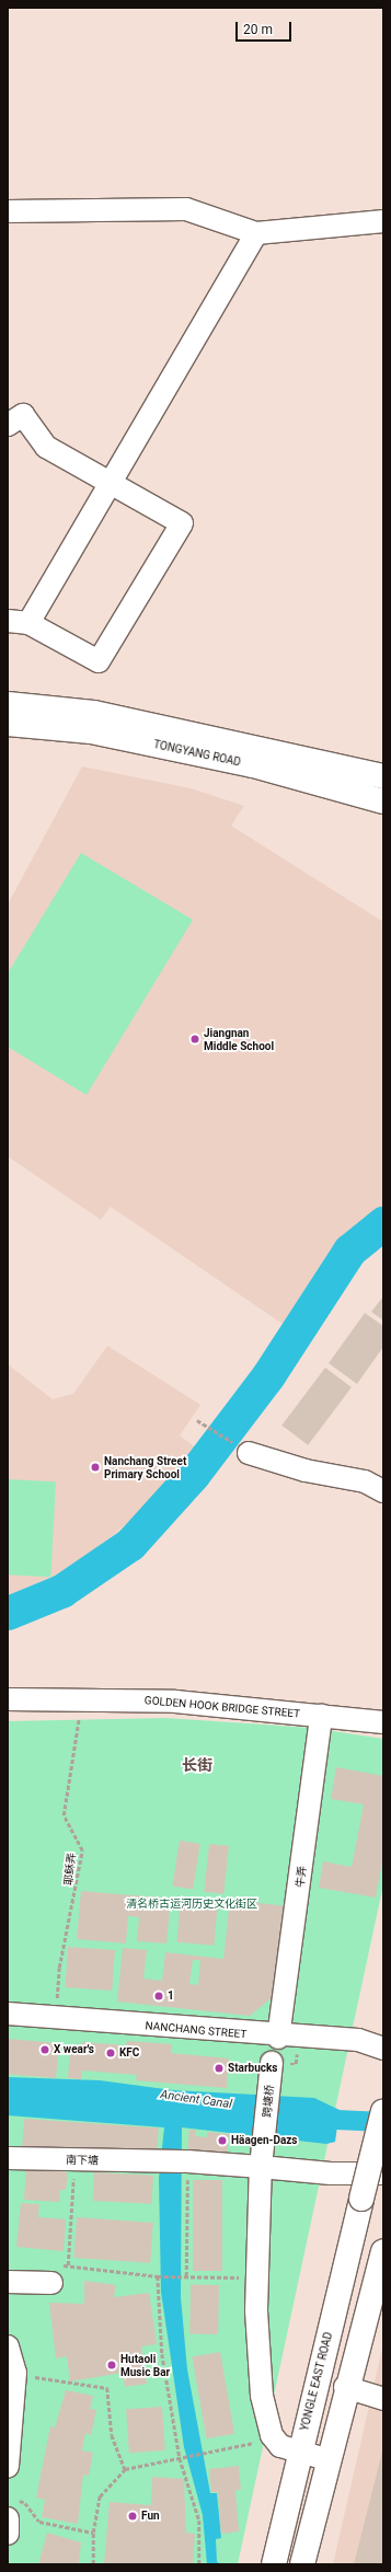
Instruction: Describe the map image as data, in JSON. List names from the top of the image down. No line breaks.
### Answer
{"streets":{"main road":["TONGYANG ROAD","YONGLE EAST ROAD"],"street":["GOLDEN HOOK BRIDGE STREET","牛弄","NANCHANG STREET","跨塘桥","南下塘"],"path":["耶稣弄"]},"crossings":[["GOLDEN HOOK BRIDGE STREET","耶稣弄"],["GOLDEN HOOK BRIDGE STREET","牛弄"],["耶稣弄","NANCHANG STREET"],["牛弄","NANCHANG STREET"]],"districts":["长街"],"water":["Ancient Canal"],"parks":["清名桥古运河历史文化街区"],"places":["Jiangnan Middle School","Nanchang Street Primary School","1","X wear's","KFC","Starbucks","Häagen-Dazs","Hutaoli Music Bar","Fun"],"scale_bar":"20 m"}
